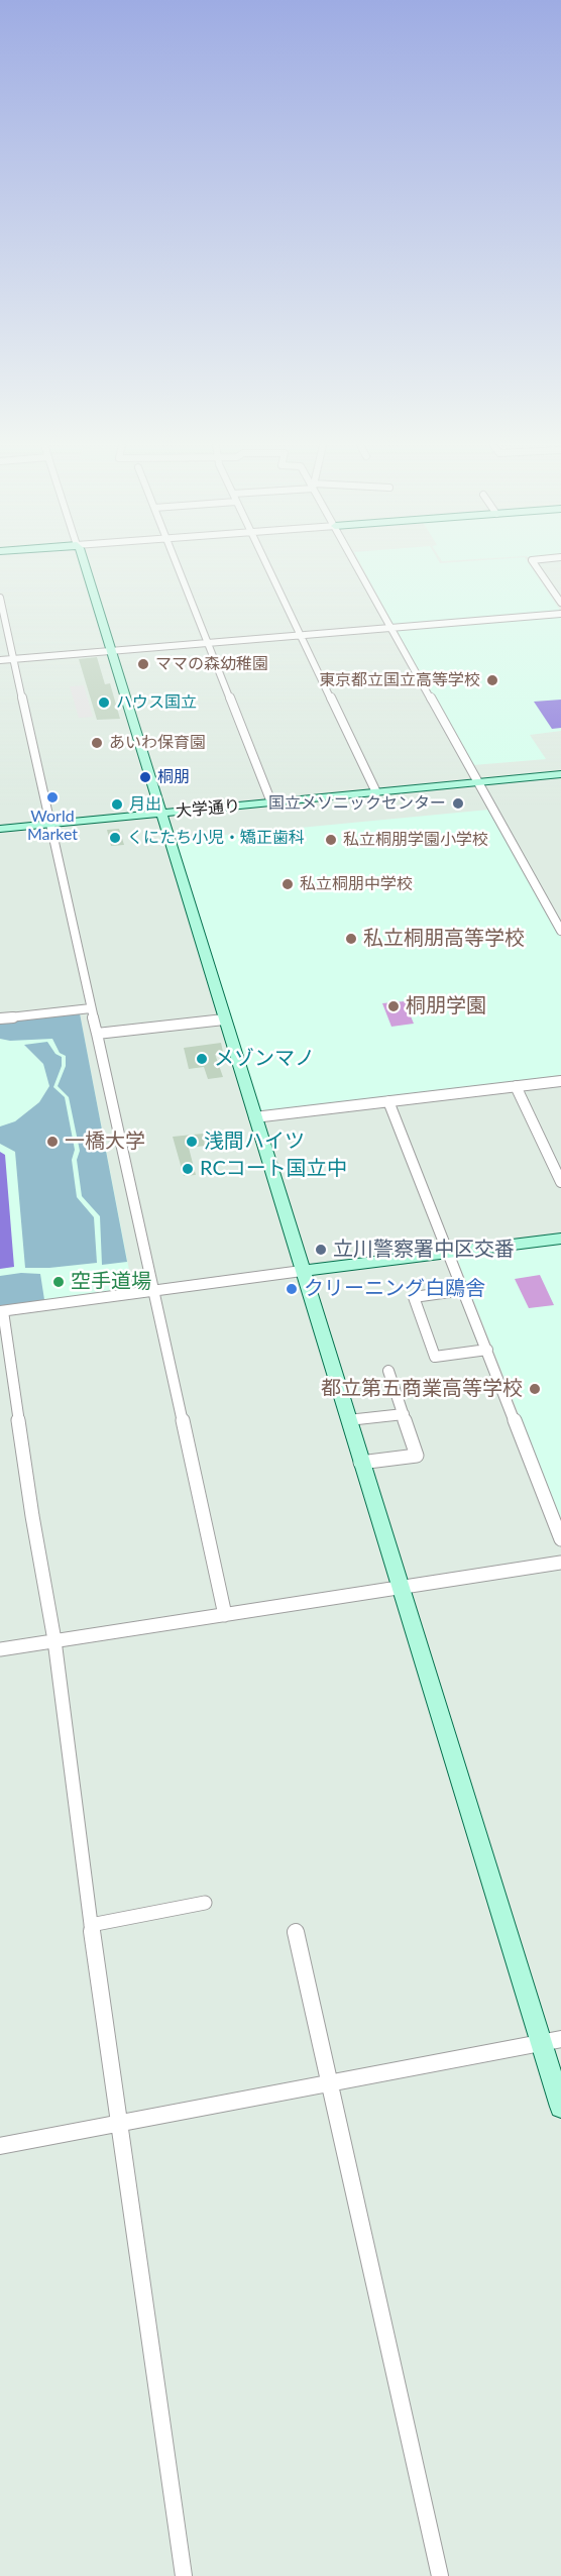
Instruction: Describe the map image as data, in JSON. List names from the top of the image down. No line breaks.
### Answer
{"streets":{"street":["大学通り"]},"places":["ママの森幼稚園","東京都立国立高等学校","ハウス国立","あいわ保育園","桐朋","World Market","国立メソニックセンター","月出","くにたち小児・矯正歯科","私立桐朋学園小学校","私立桐朋中学校","私立桐朋高等学校","桐朋学園","メゾンマノ","一橋大学","浅間ハイツ","RCコート国立中","立川警察署中区交番","空手道場","クリーニング白鴎舎","都立第五商業高等学校"]}
